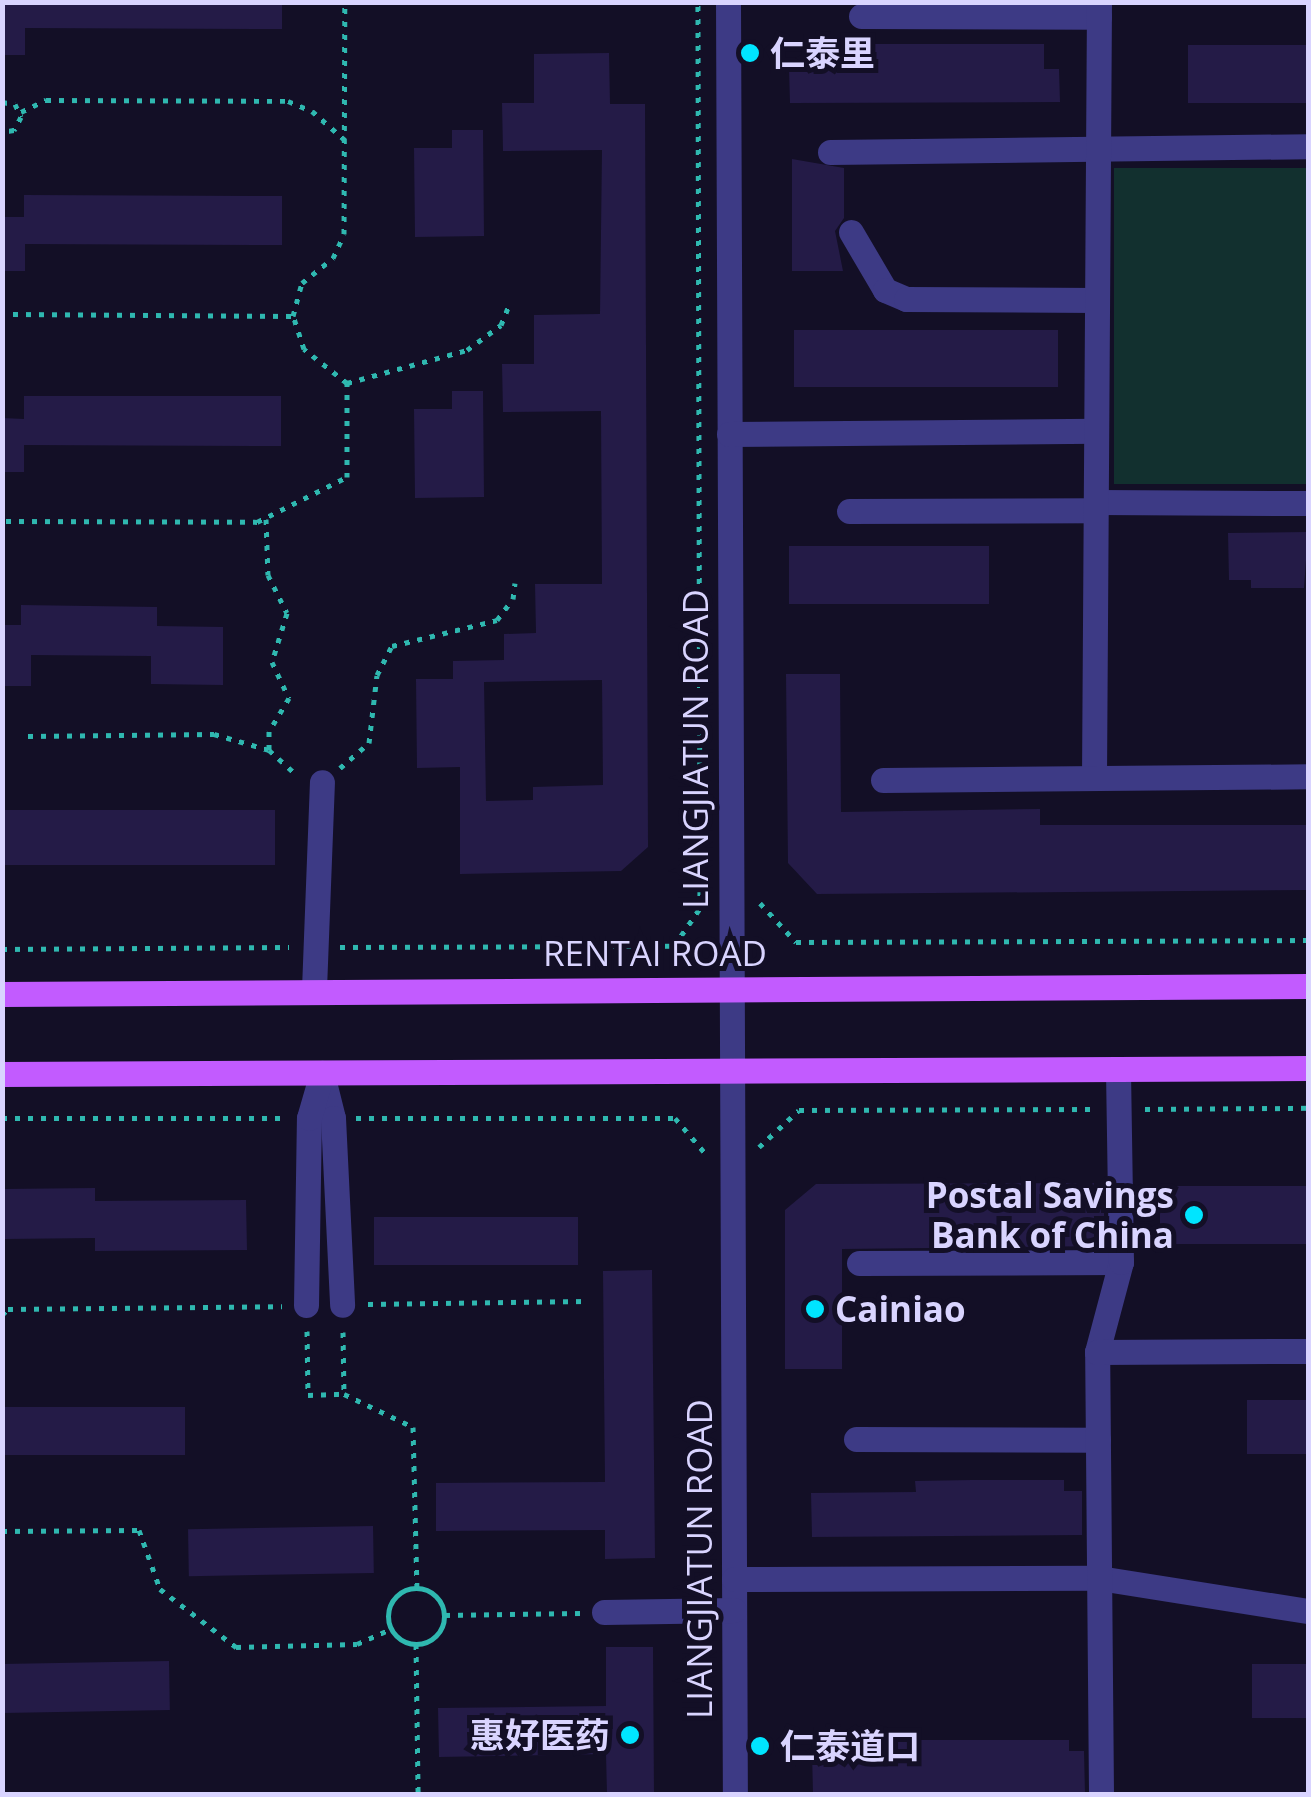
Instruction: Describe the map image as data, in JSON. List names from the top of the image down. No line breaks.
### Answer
{"streets":{"main road":["RENTAI ROAD"],"street":["LIANGJIATUN ROAD"]},"crossings":[["LIANGJIATUN ROAD","RENTAI ROAD"]],"places":["仁泰里","Postal Savings Bank of China","Cainiao","惠好医药","仁泰道口"]}
